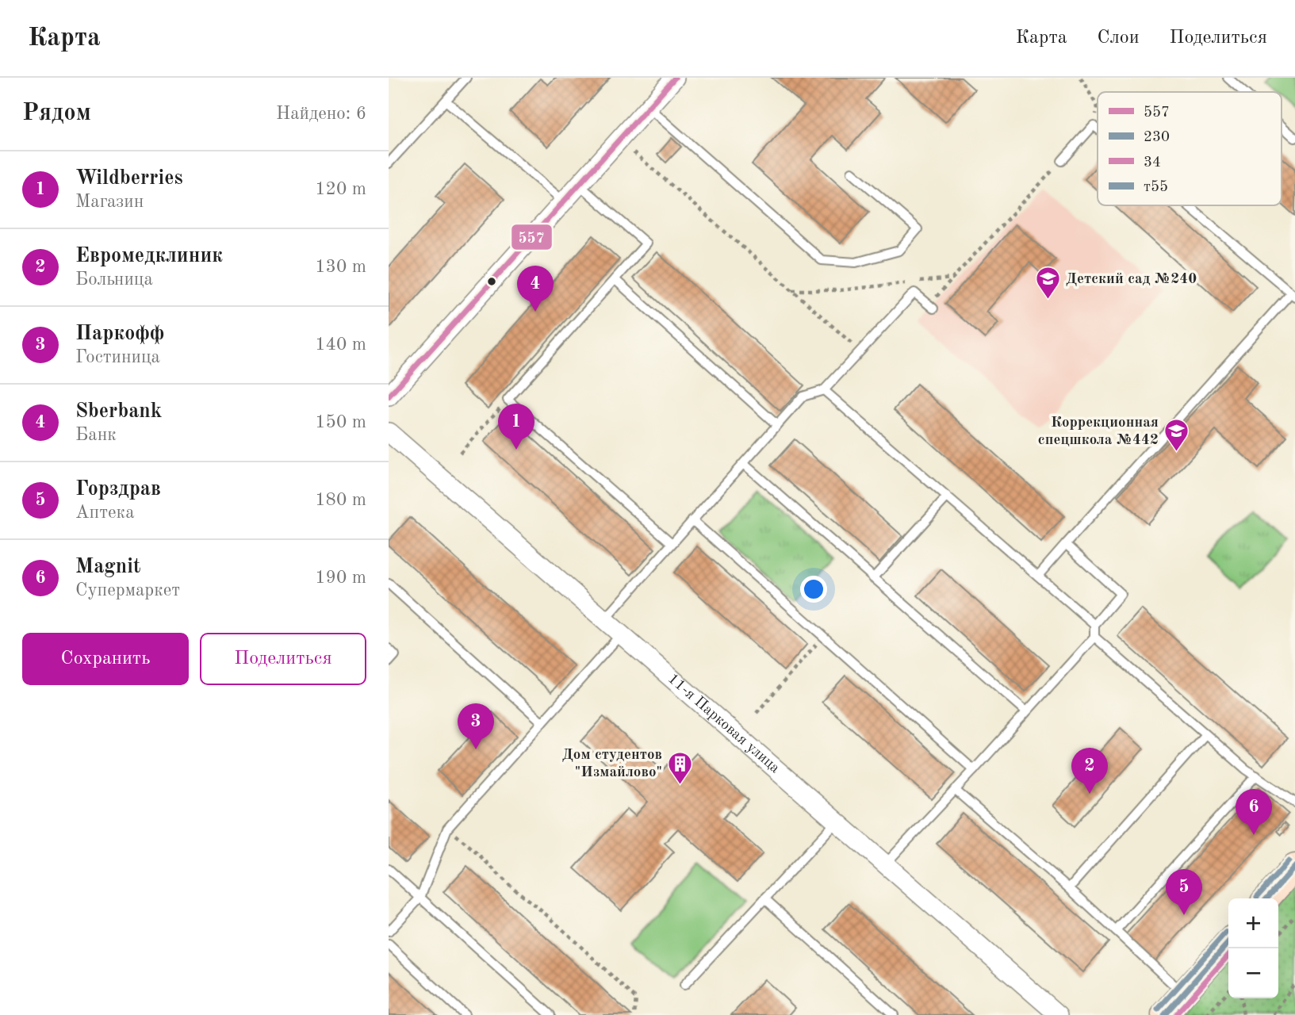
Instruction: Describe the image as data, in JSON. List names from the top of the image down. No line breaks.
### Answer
{"streets":{"street":["11-я Парковая улица"]},"places":{"school or university":["Детский сад №240","Коррекционная спецшкола №442"],"building":["Дом студентов \"Измайлово\""]},"lines":["transit line 557","transit line т55","transit line 230","transit line 34"],"legend":["557","230","34","т55"],"page":{"header":"Карта","nav":["Карта","Слои","Поделиться"],"heading":["Рядом","Найдено: 6"],"list":[{"mark":"1","name":"Wildberries","note":"Магазин","value":"120 m"},{"mark":"2","name":"Евромедклиник","note":"Больница","value":"130 m"},{"mark":"3","name":"Паркофф","note":"Гостиница","value":"140 m"},{"mark":"4","name":"Sberbank","note":"Банк","value":"150 m"},{"mark":"5","name":"Горздрав","note":"Аптека","value":"180 m"},{"mark":"6","name":"Magnit","note":"Супермаркет","value":"190 m"}],"pins":["4","1","3","2","6","5"],"buttons":["Сохранить","Поделиться"],"map_buttons":["+","−"]}}
